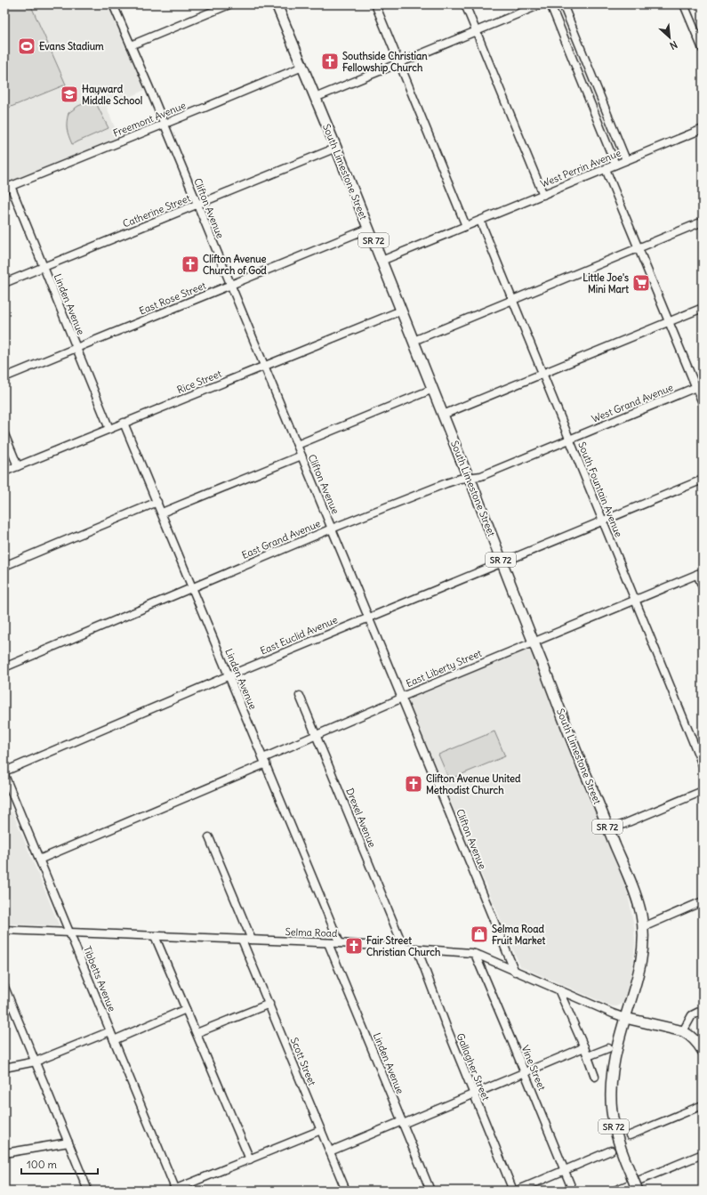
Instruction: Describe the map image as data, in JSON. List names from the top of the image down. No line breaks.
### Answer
{"streets":{"main road":["South Limestone Street","SR 72"],"street":["Freemont Avenue","West Perrin Avenue","Clifton Avenue","Catherine Street","East Rose Street","Linden Avenue","Rice Street","West Grand Avenue","South Fountain Avenue","East Grand Avenue","East Euclid Avenue","East Liberty Street","Drexel Avenue","Selma Road","Tibbetts Avenue","Scott Street","Gallagher Street","Vine Street"]},"crossings":[["Freemont Avenue","South Limestone Street"],["Freemont Avenue","Clifton Avenue"],["Freemont Avenue","Linden Avenue"],["West Perrin Avenue","South Limestone Street"],["West Perrin Avenue","South Fountain Avenue"],["South Limestone Street","Catherine Street"],["South Limestone Street","SR 72"],["South Limestone Street","East Rose Street"],["South Limestone Street","Rice Street"],["South Limestone Street","East Grand Avenue"],["South Limestone Street","East Euclid Avenue"],["South Limestone Street","East Liberty Street"],["South Limestone Street","Selma Road"],["Clifton Avenue","Catherine Street"],["Clifton Avenue","East Rose Street"],["Clifton Avenue","Rice Street"],["Clifton Avenue","East Grand Avenue"],["Clifton Avenue","East Euclid Avenue"],["Clifton Avenue","East Liberty Street"],["Clifton Avenue","Selma Road"],["Catherine Street","Linden Avenue"],["SR 72","Selma Road"],["East Rose Street","Linden Avenue"],["Linden Avenue","Rice Street"],["Linden Avenue","East Grand Avenue"],["Linden Avenue","East Euclid Avenue"],["Linden Avenue","East Liberty Street"],["Linden Avenue","Selma Road"],["West Grand Avenue","South Fountain Avenue"],["West Grand Avenue","East Grand Avenue"],["South Fountain Avenue","East Grand Avenue"],["South Fountain Avenue","East Euclid Avenue"],["South Fountain Avenue","East Liberty Street"],["East Liberty Street","Drexel Avenue"],["East Liberty Street","Tibbetts Avenue"],["Drexel Avenue","Selma Road"],["Selma Road","Tibbetts Avenue"],["Selma Road","Scott Street"],["Selma Road","Gallagher Street"],["Selma Road","Vine Street"]],"places":{"sports":["Evans Stadium"],"church":["Southside Christian Fellowship Church","Clifton Avenue Church of God","Clifton Avenue United Methodist Church","Fair Street Christian Church"],"school or university":["Hayward Middle School"],"supermarket":["Little Joe's Mini Mart"],"shop":["Selma Road Fruit Market"]},"scale_bar":"100 m","north":"bottom right"}
